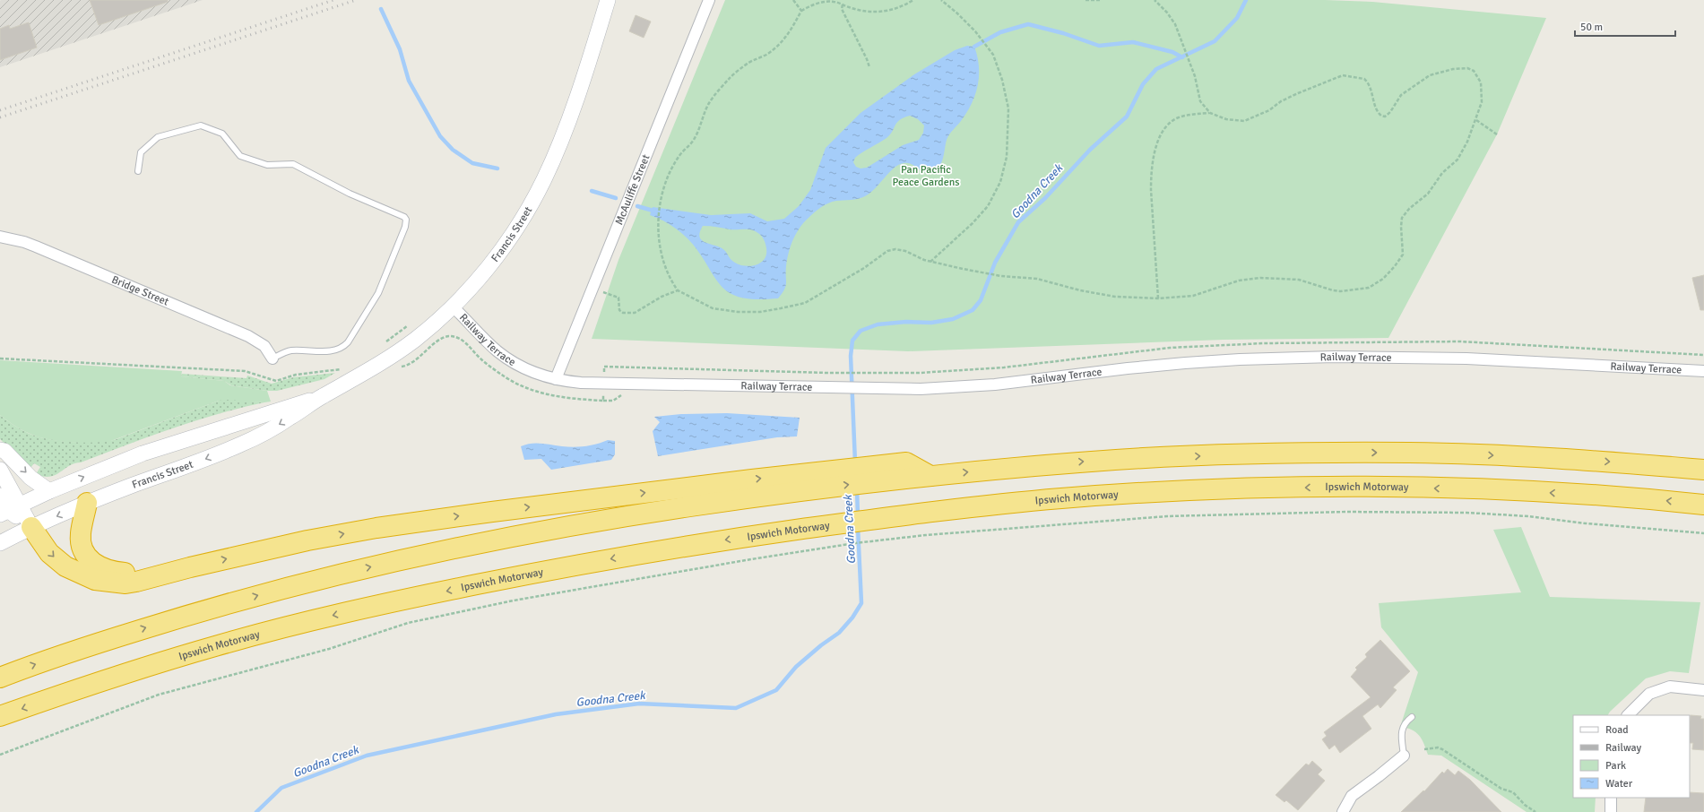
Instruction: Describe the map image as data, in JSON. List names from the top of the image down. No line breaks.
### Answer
{"streets":{"highway":["Ipswich Motorway"],"main road":["Francis Street"],"street":["McAuliffe Street","Bridge Street","Railway Terrace"]},"crossings":[["McAuliffe Street","Railway Terrace"],["Francis Street","Railway Terrace"]],"water":["Goodna Creek"],"parks":["Pan Pacific Peace Gardens"],"legend":["Road","Railway","Park","Water"],"scale_bar":"50 m"}
